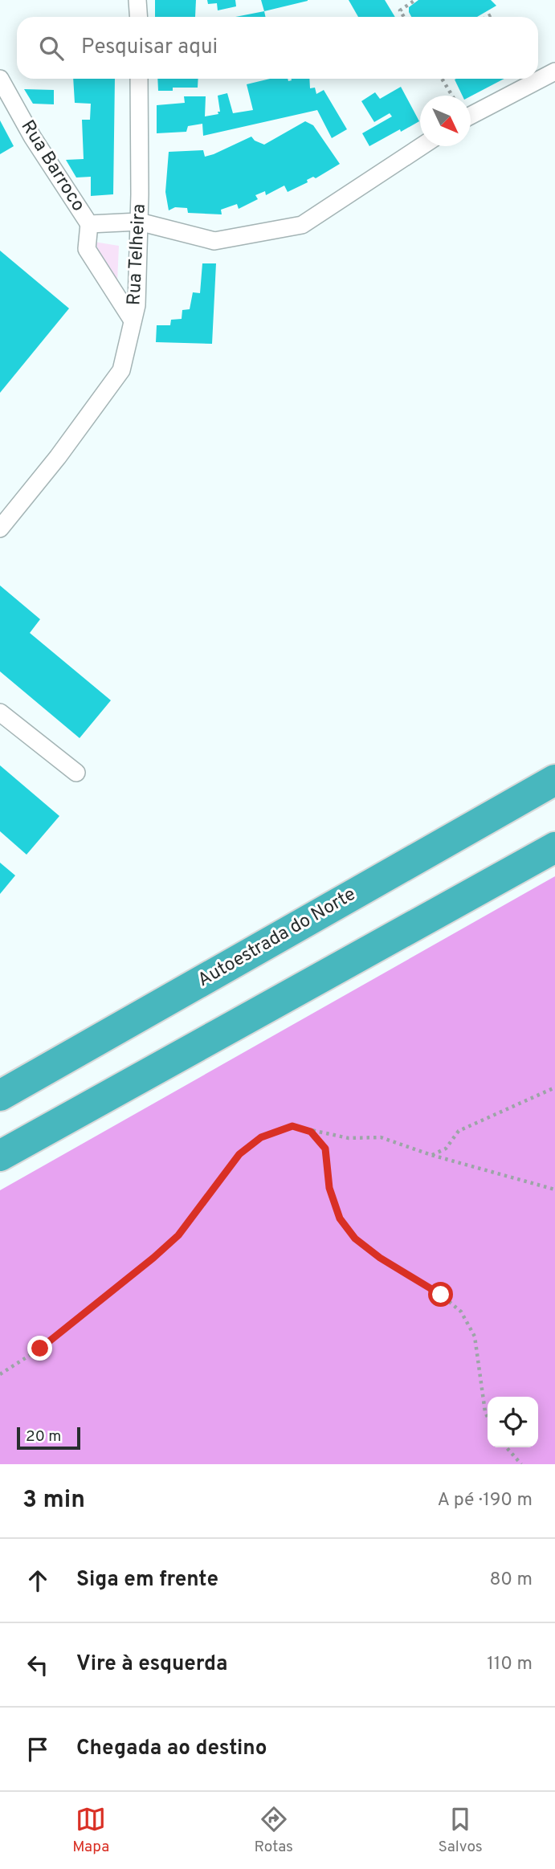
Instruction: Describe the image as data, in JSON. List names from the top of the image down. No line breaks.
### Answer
{"streets":{"highway":["Autoestrada do Norte"],"street":["Rua Barroco","Rua Telheira"]},"crossings":[["Rua Barroco","Rua Telheira"]],"scale_bar":"20 m","north":"bottom right","page":{"search":"Pesquisar aqui","scale":"20 m","heading":["3 min","A pé · 190 m"],"list":[["Siga em frente","80 m"],["Vire à esquerda","110 m"],"Chegada ao destino"],"nav":["Mapa","Rotas","Salvos"]}}
